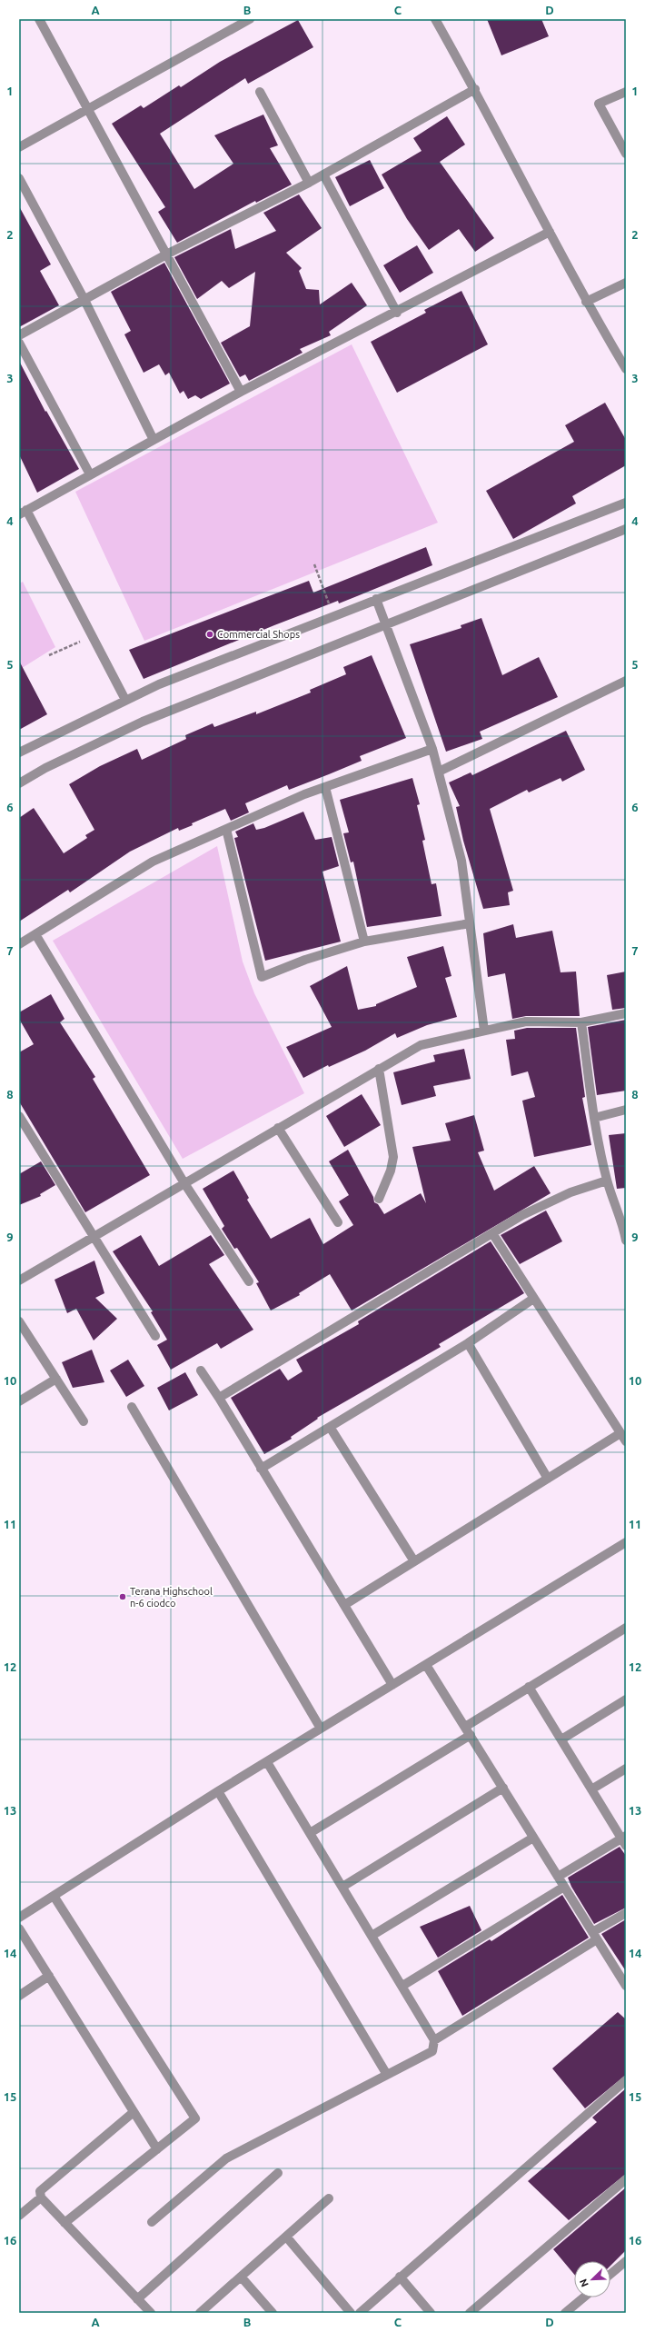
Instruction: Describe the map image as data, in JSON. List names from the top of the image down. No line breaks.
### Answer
{"places":["Commercial Shops","Terana Highschool n-6 ciodco"],"north":"bottom left","grid":{"columns":["A","B","C","D"],"rows":["1","2","3","4","5","6","7","8","9","10","11","12","13","14","15","16"]}}
